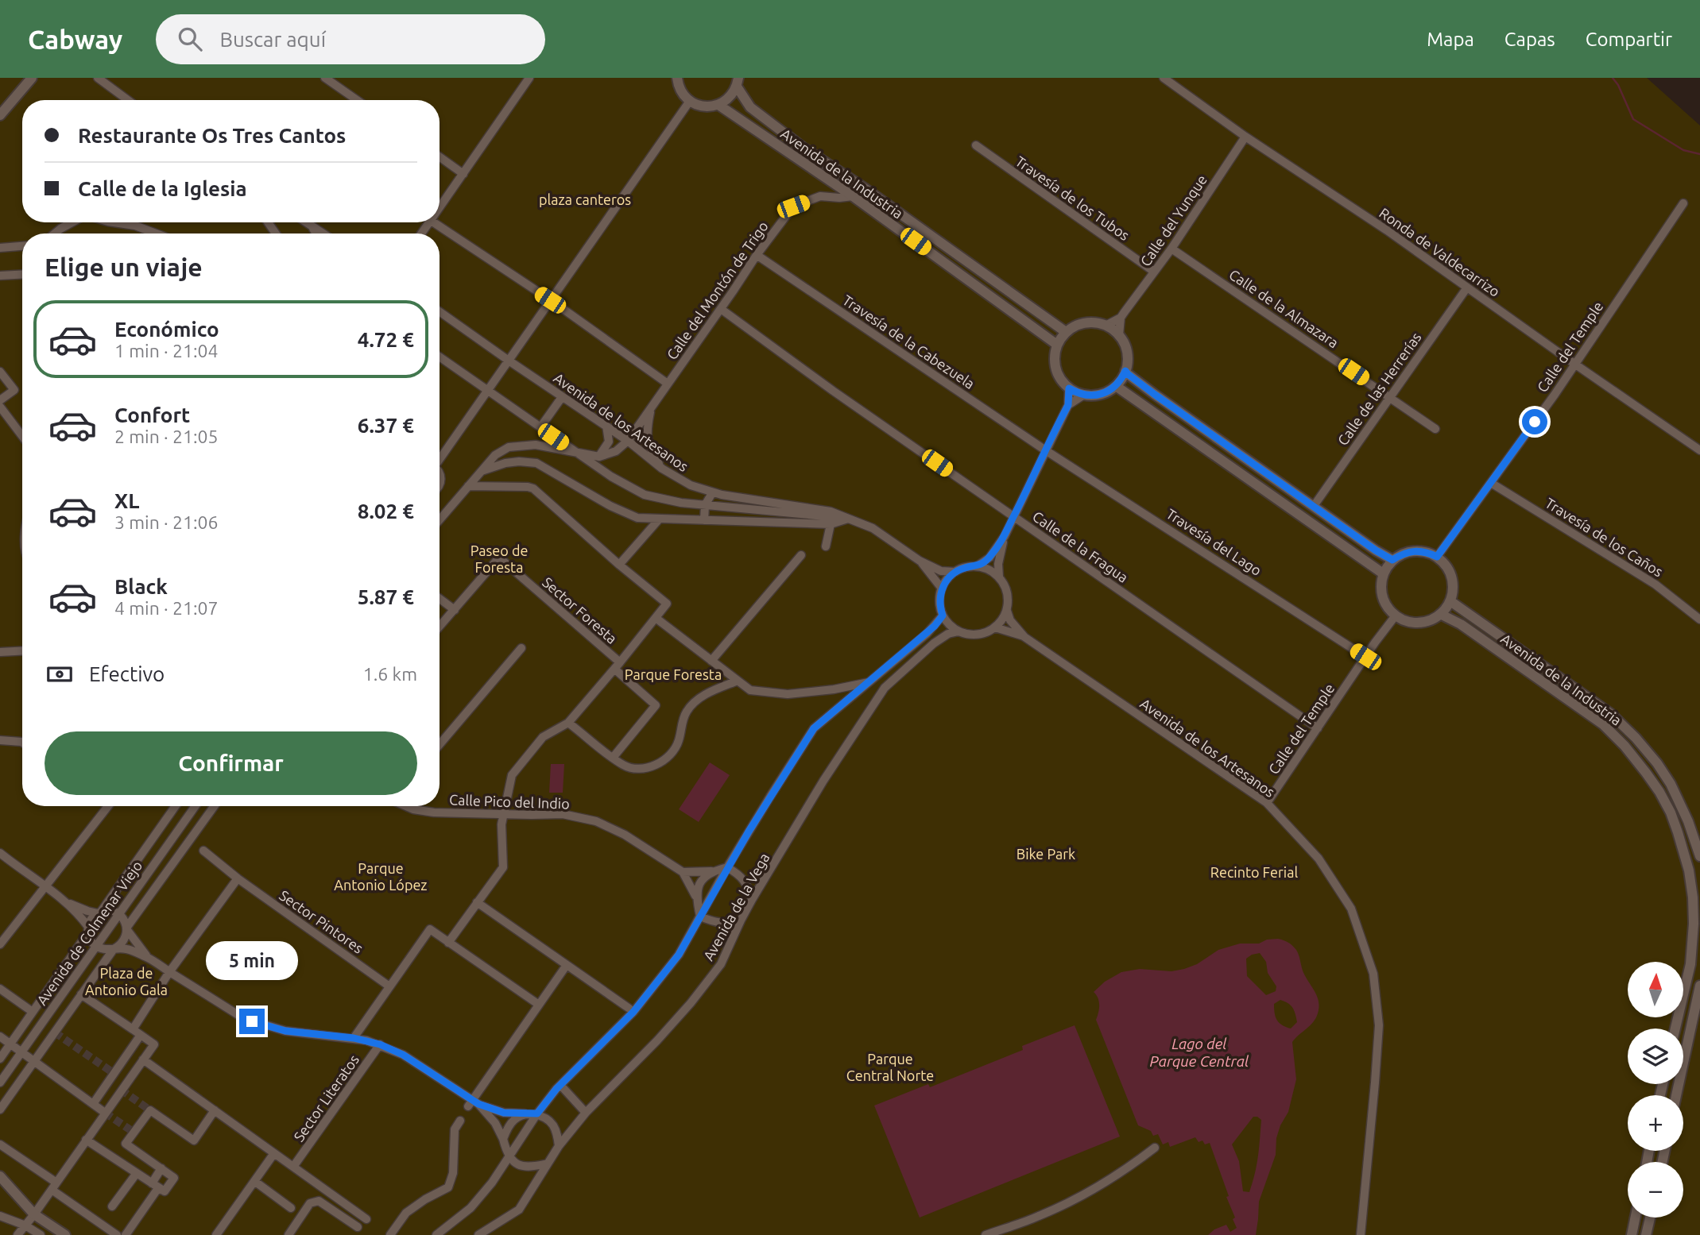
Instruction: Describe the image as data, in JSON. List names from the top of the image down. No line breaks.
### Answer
{"streets":{"street":["Avenida de la Industria","Travesía de los Tubos","Calle del Yunque","Ronda de Valdecarrizo","Calle del Montón de Trigo","Calle de la Almazara","Travesía de la Cabezuela","Calle del Temple","Calle de las Herrerías","Avenida de los Artesanos","Travesía de los Caños","Travesía del Lago","Calle de la Fragua","Sector Foresta","Calle Pico del Indio","Avenida de la Vega","Sector Pintores","Avenida de Colmenar Viejo","Sector Literatos"]},"crossings":[["Avenida de la Industria","Calle del Yunque"],["Avenida de la Industria","Calle del Montón de Trigo"],["Avenida de la Industria","Calle del Temple"],["Travesía de los Tubos","Calle del Yunque"],["Calle del Yunque","Ronda de Valdecarrizo"],["Calle del Yunque","Calle de la Almazara"],["Ronda de Valdecarrizo","Calle del Temple"],["Ronda de Valdecarrizo","Calle de las Herrerías"],["Calle del Montón de Trigo","Travesía de la Cabezuela"],["Calle del Montón de Trigo","Avenida de los Artesanos"],["Calle del Montón de Trigo","Calle de la Fragua"],["Calle de la Almazara","Calle de las Herrerías"],["Travesía de la Cabezuela","Travesía del Lago"],["Calle del Temple","Avenida de los Artesanos"],["Calle del Temple","Travesía de los Caños"],["Calle del Temple","Travesía del Lago"],["Calle del Temple","Calle de la Fragua"],["Avenida de los Artesanos","Avenida de la Vega"],["Sector Foresta","Calle Pico del Indio"],["Calle Pico del Indio","Avenida de la Vega"]],"water":["Lago del Parque Central"],"parks":["plaza canteros","Paseo de Foresta","Parque Foresta","Bike Park","Parque Antonio López","Recinto Ferial","Plaza de Antonio Gala","Parque Central Norte"],"north":"top","page":{"header":"Cabway","search":"Buscar aquí","nav":["Mapa","Capas","Compartir"],"banner":["Restaurante Os Tres Cantos","Calle de la Iglesia"],"heading":"Elige un viaje","list":[{"name":"Económico","note":"1 min · 21:04","value":"4.72 €"},{"name":"Confort","note":"2 min · 21:05","value":"6.37 €"},{"name":"XL","note":"3 min · 21:06","value":"8.02 €"},{"name":"Black","note":"4 min · 21:07","value":"5.87 €"}],"pay":["Efectivo","1.6 km"],"buttons":"Confirmar","bubble":"5 min","map_buttons":["+","−"]}}
